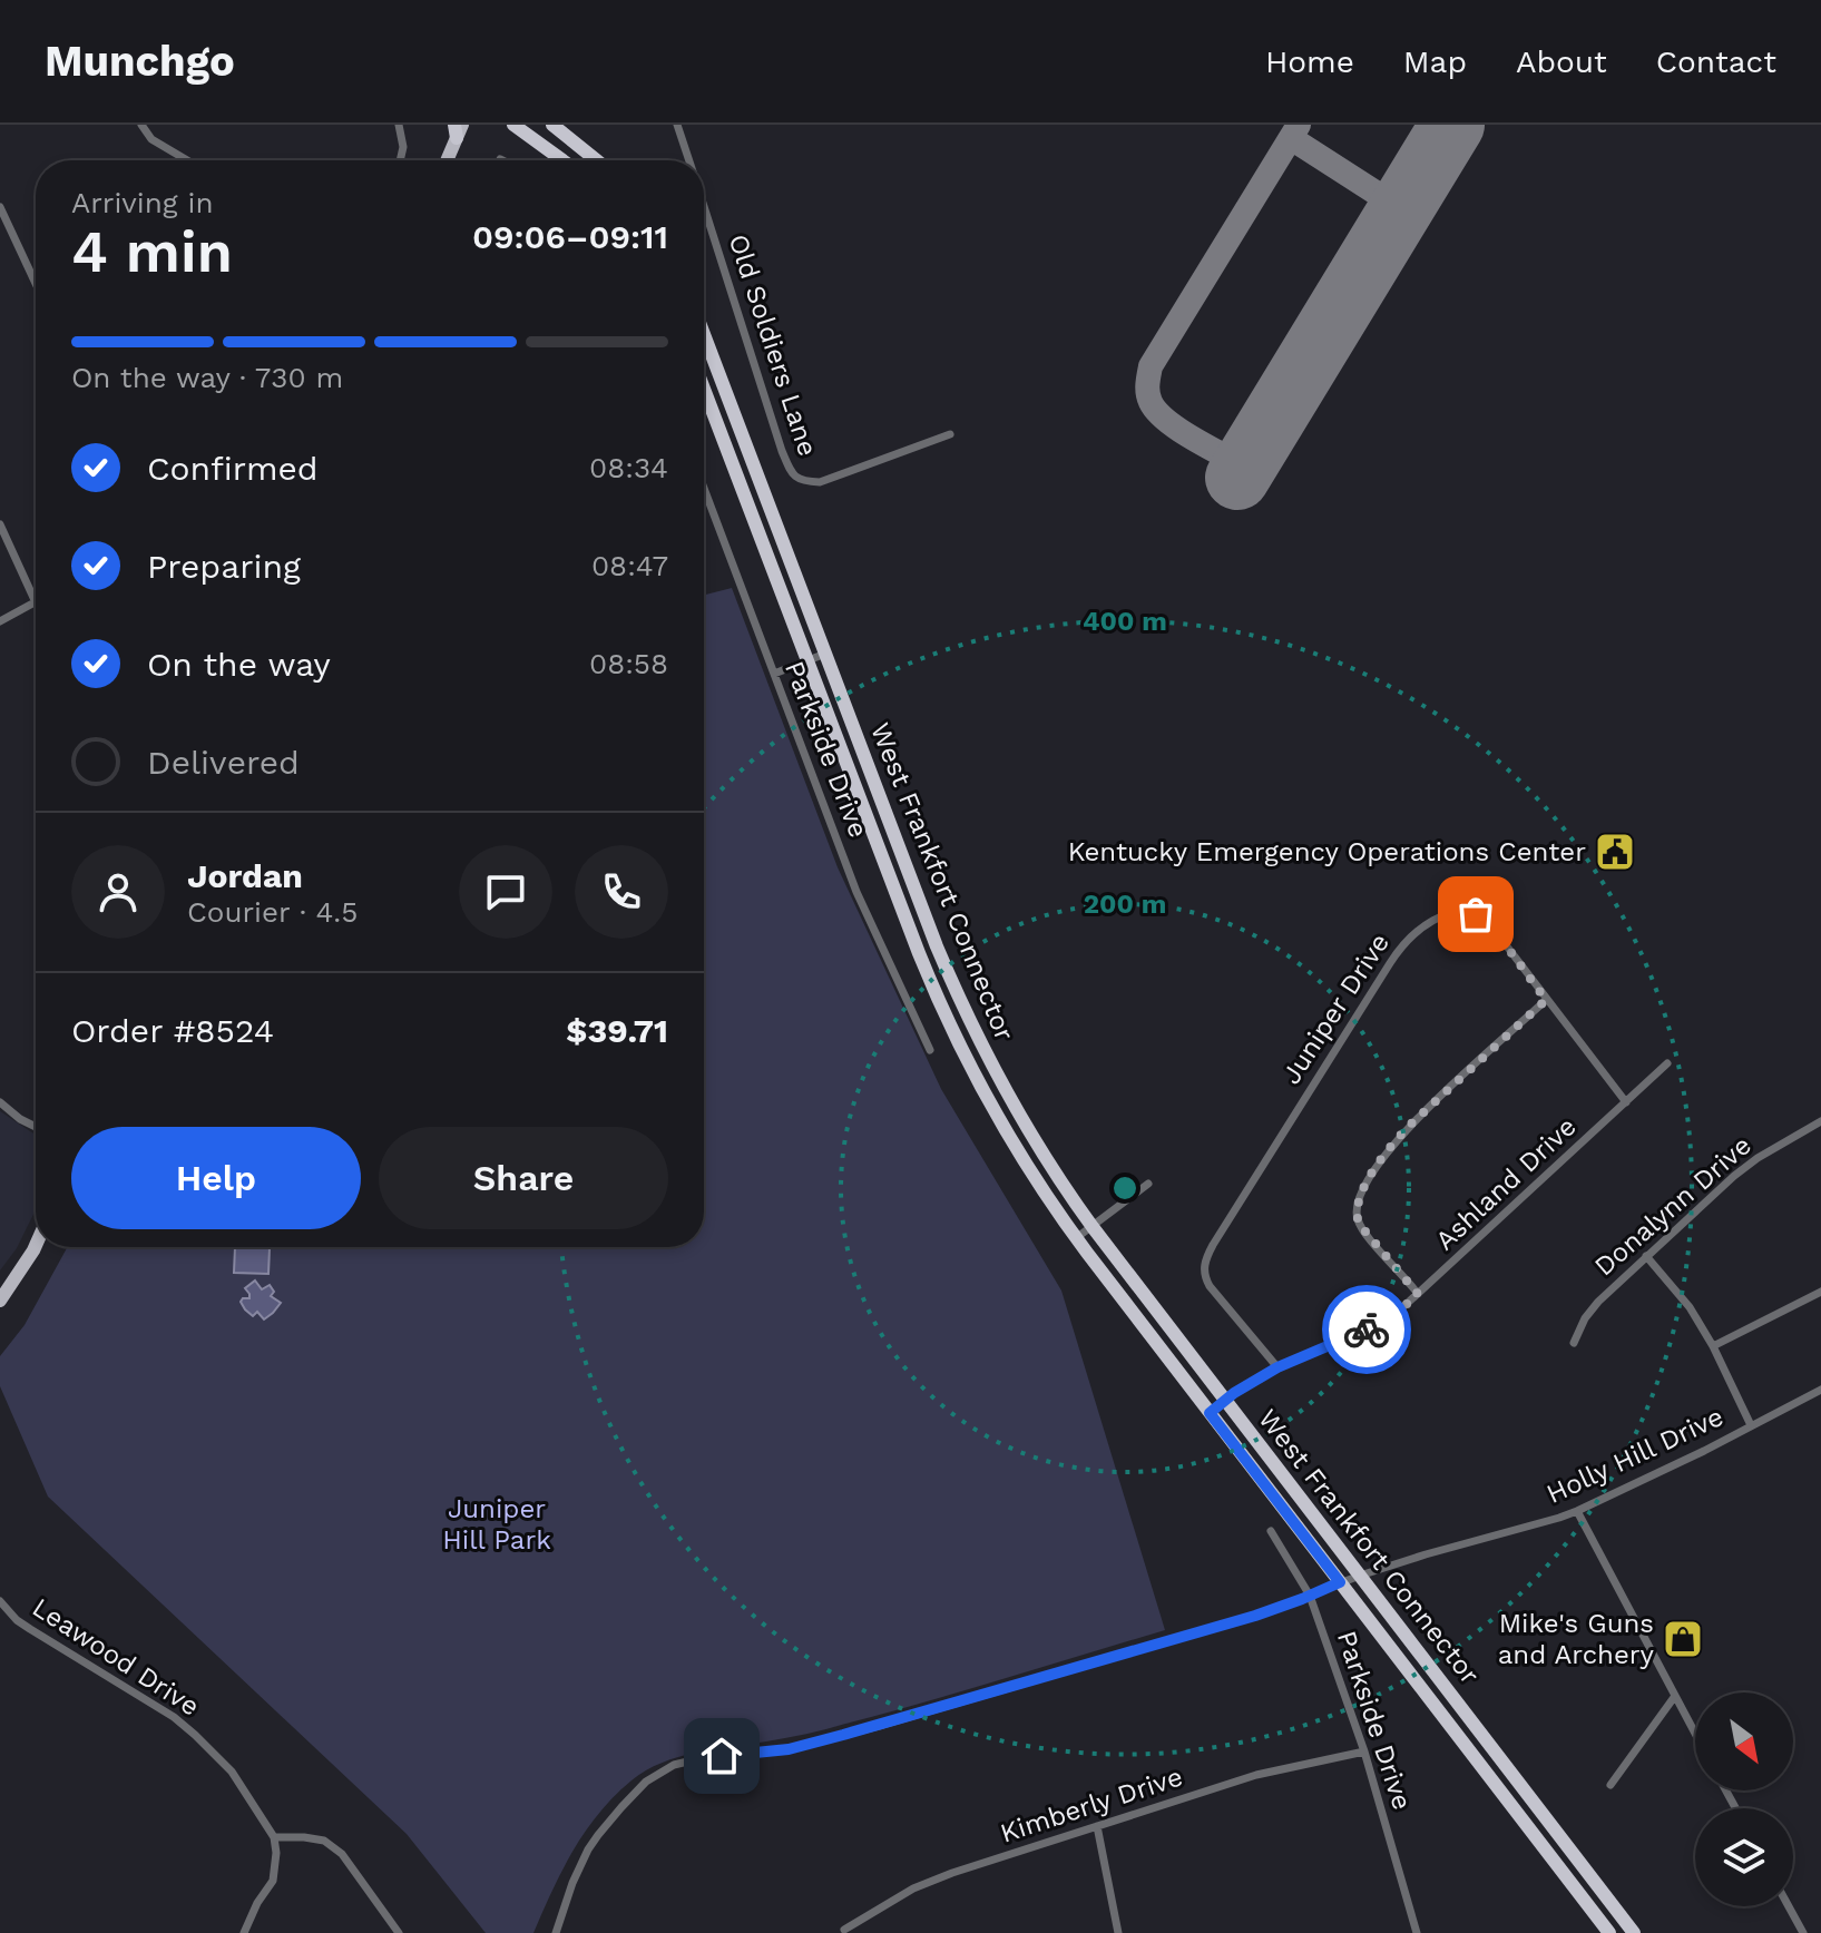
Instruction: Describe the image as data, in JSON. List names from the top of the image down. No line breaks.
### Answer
{"streets":{"highway":["West Frankfort Connector"],"street":["Old Soldiers Lane","Parkside Drive","Juniper Drive","Ashland Drive","Donalynn Drive","Holly Hill Drive","Leawood Drive","Kimberly Drive"]},"crossings":[["Parkside Drive","Holly Hill Drive"],["Parkside Drive","Kimberly Drive"],["West Frankfort Connector","Ashland Drive"],["West Frankfort Connector","Holly Hill Drive"],["Juniper Drive","Ashland Drive"]],"parks":["Juniper Hill Park"],"places":{"public building":["Kentucky Emergency Operations Center"],"shop":["Mike's Guns and Archery"]},"north":"bottom right","page":{"header":"Munchgo","nav":["Home","Map","About","Contact"],"heading":["4 min","Arriving in","09:06–09:11"],"panel":["Jordan","Courier · 4.5","Order #8524","$39.71"],"bar":"On the way · 730 m","list":[["Confirmed","08:34"],["Preparing","08:47"],["On the way","08:58"],"Delivered"],"buttons":["Help","Share"]},"rings":["400 m","200 m"]}
